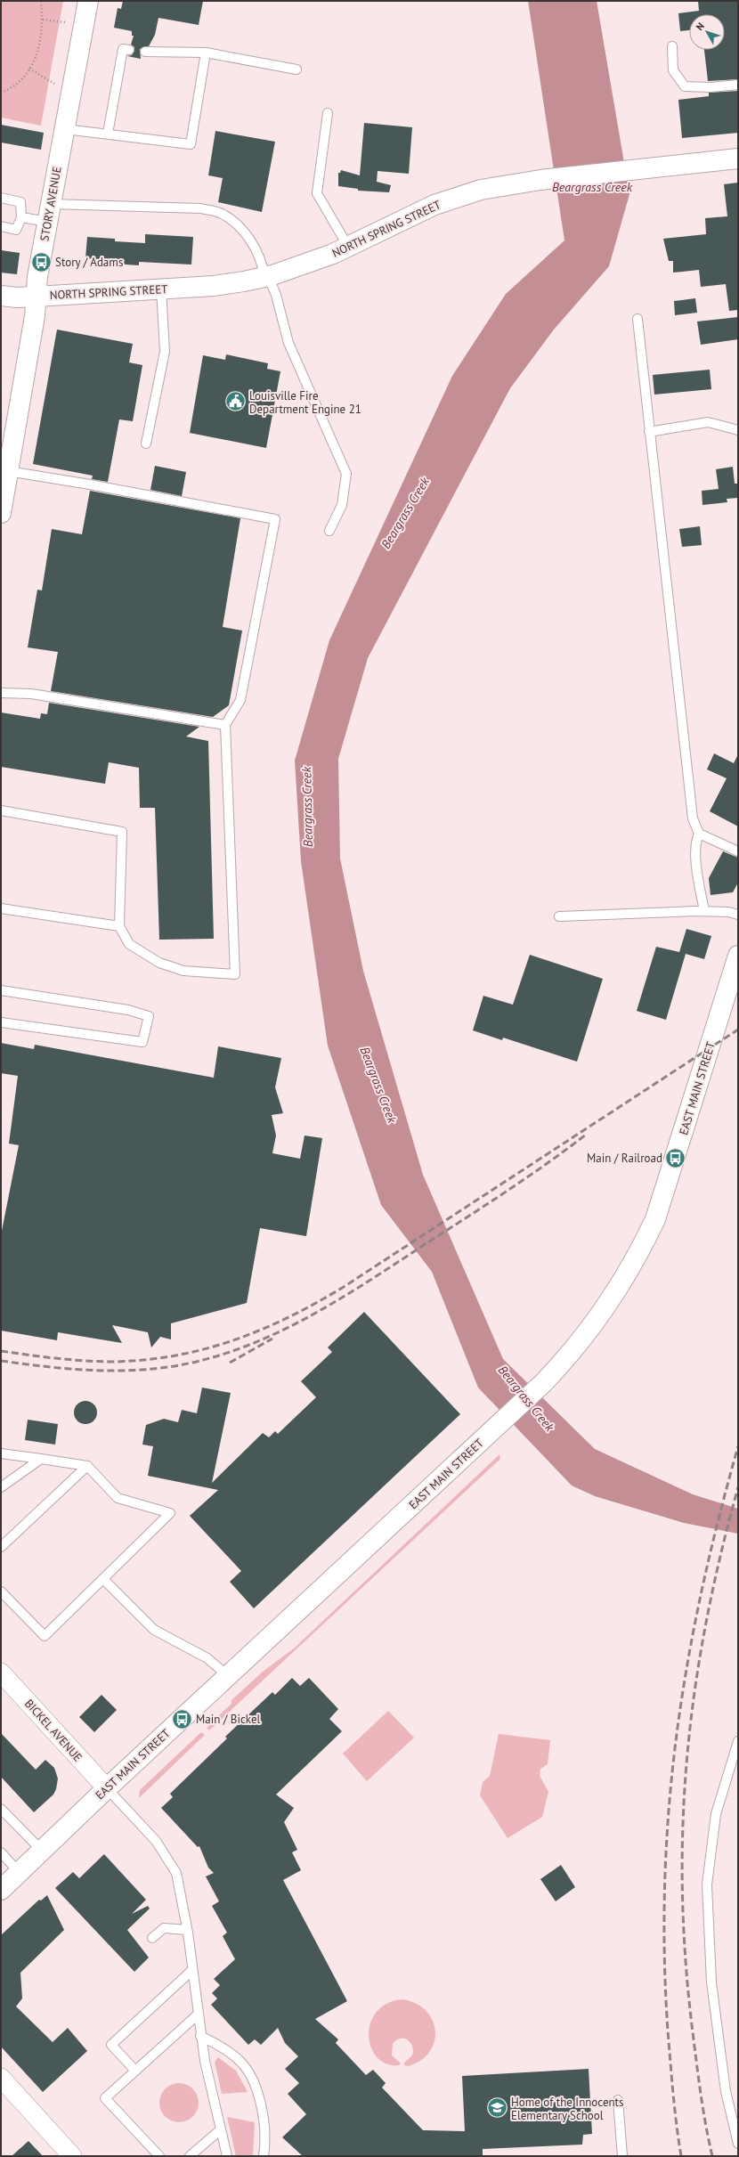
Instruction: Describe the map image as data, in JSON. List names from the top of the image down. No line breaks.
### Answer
{"streets":{"main road":["STORY AVENUE","NORTH SPRING STREET","EAST MAIN STREET"],"street":["BICKEL AVENUE"]},"crossings":[["STORY AVENUE","NORTH SPRING STREET"],["EAST MAIN STREET","BICKEL AVENUE"]],"water":["Beargrass Creek"],"places":{"bus stop":["Story / Adams","Main / Railroad","Main / Bickel"],"public building":["Louisville Fire Department Engine 21"],"school or university":["Home of the Innocents Elementary School"]},"north":"top left"}
